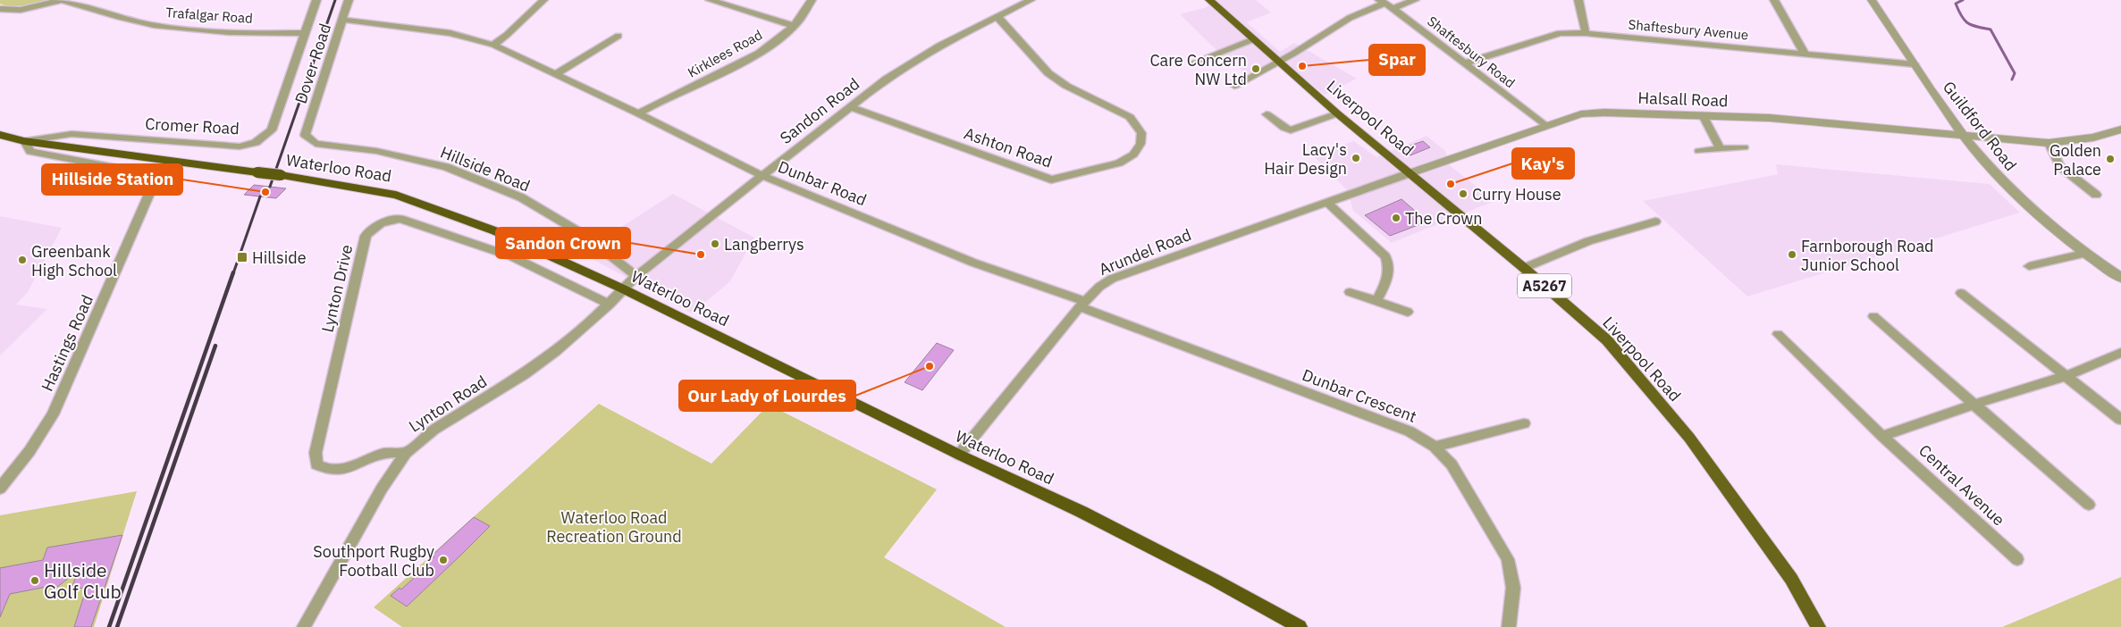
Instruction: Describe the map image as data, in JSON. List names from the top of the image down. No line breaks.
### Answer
{"streets":{"highway":["Waterloo Road"],"main road":["Liverpool Road","A5267"],"street":["Trafalgar Road","Shaftesbury Avenue","Shaftesbury Road","Kirklees Road","Dover Road","Halsall Road","Sandon Road","Cromer Road","Guildford Road","Ashton Road","Hillside Road","Dunbar Road","Arundel Road","Lynton Drive","Hastings Road","Dunbar Crescent","Lynton Road","Central Avenue"]},"crossings":[["Trafalgar Road","Cromer Road"],["Shaftesbury Avenue","Shaftesbury Road"],["Shaftesbury Avenue","Guildford Road"],["Shaftesbury Road","Halsall Road"],["Kirklees Road","Dunbar Road"],["Dover Road","Hillside Road"],["Dover Road","Dunbar Road"],["Halsall Road","Liverpool Road"],["Halsall Road","Guildford Road"],["Halsall Road","Arundel Road"],["Sandon Road","Ashton Road"],["Sandon Road","Waterloo Road"],["Sandon Road","Hillside Road"],["Sandon Road","Dunbar Road"],["Sandon Road","Lynton Road"],["Liverpool Road","Arundel Road"],["Cromer Road","Waterloo Road"],["Cromer Road","Hastings Road"],["Waterloo Road","Arundel Road"],["Waterloo Road","Hastings Road"],["Waterloo Road","Lynton Road"],["Dunbar Road","Arundel Road"],["Dunbar Road","Dunbar Crescent"],["Arundel Road","Dunbar Crescent"],["Lynton Drive","Lynton Road"]],"parks":["Waterloo Road Recreation Ground"],"places":{"other":["Spar","Care Concern NW Ltd","Lacy's Hair Design","Golden Palace","Kay's","Hillside Station","Curry House","The Crown","Langberrys","Sandon Crown","Farnborough Road Junior School","Greenbank High School","Our Lady of Lourdes","Southport Rugby Football Club","Hillside Golf Club"],"transit":["Hillside"]}}
